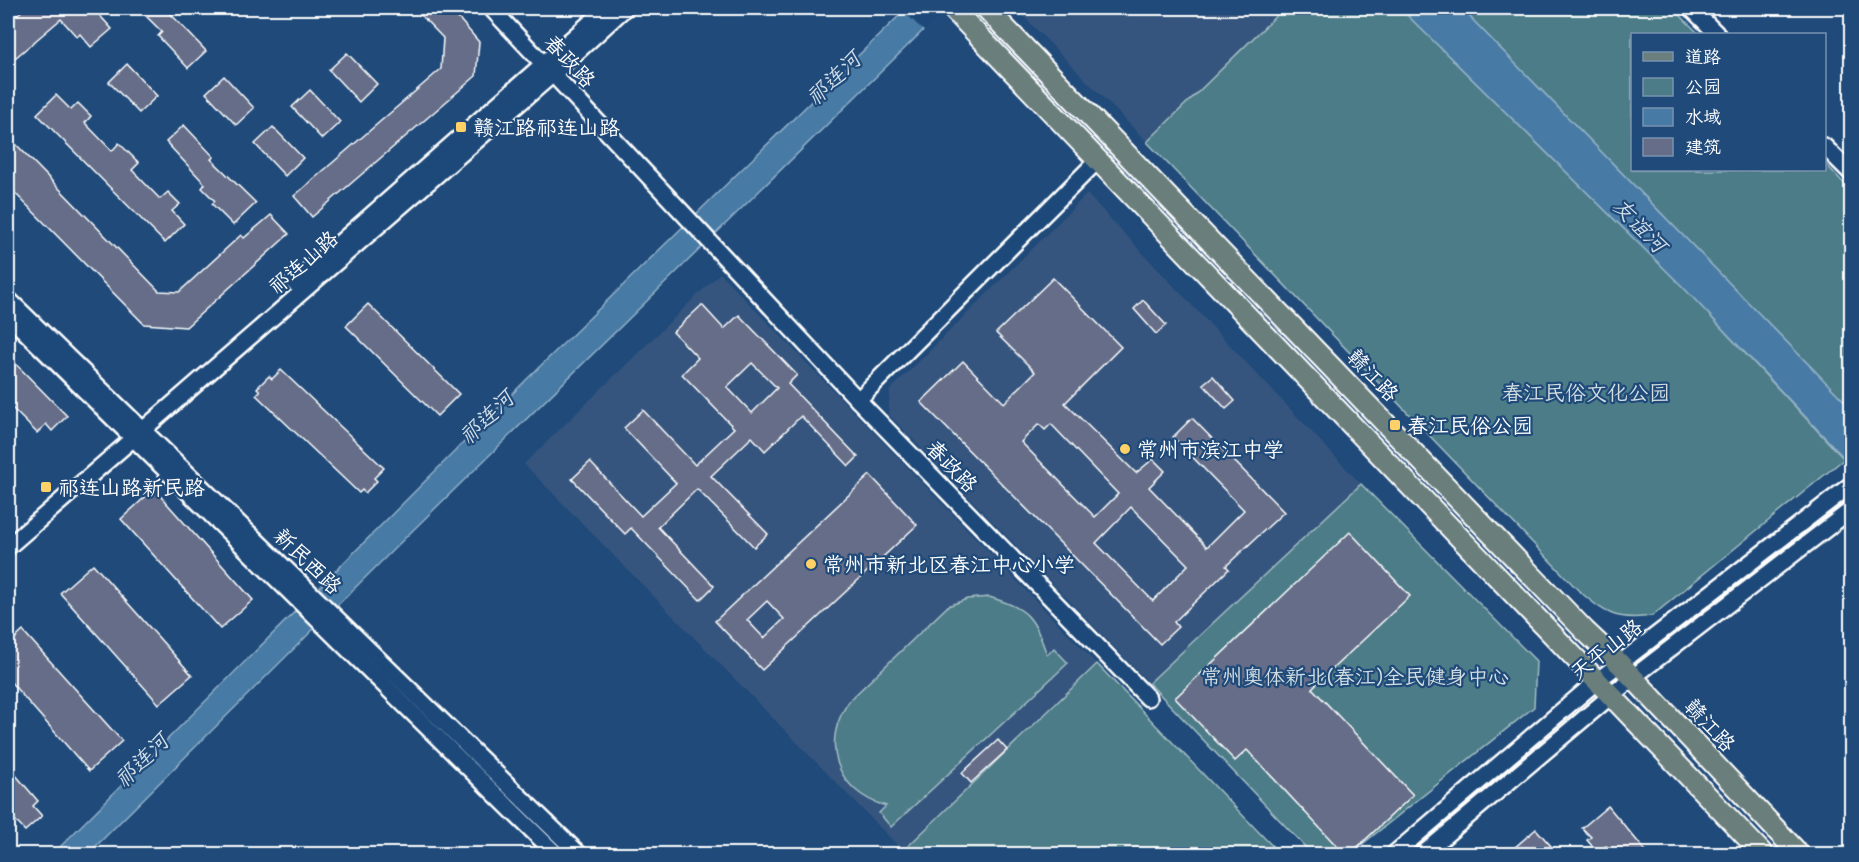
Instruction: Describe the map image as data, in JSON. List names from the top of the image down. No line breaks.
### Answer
{"streets":{"main road":["赣江路"],"street":["春政路","祁连山路","新民西路","天平山路"]},"crossings":[["春政路","祁连山路"],["祁连山路","新民西路"],["赣江路","天平山路"]],"water":["祁连河","友谊河"],"parks":["春江民俗文化公园","常州奥体新北(春江)全民健身中心"],"places":{"transit":["赣江路祁连山路","春江民俗公园","祁连山路新民路"],"other":["常州市滨江中学","常州市新北区春江中心小学"]},"legend":["道路","公园","水域","建筑"]}
